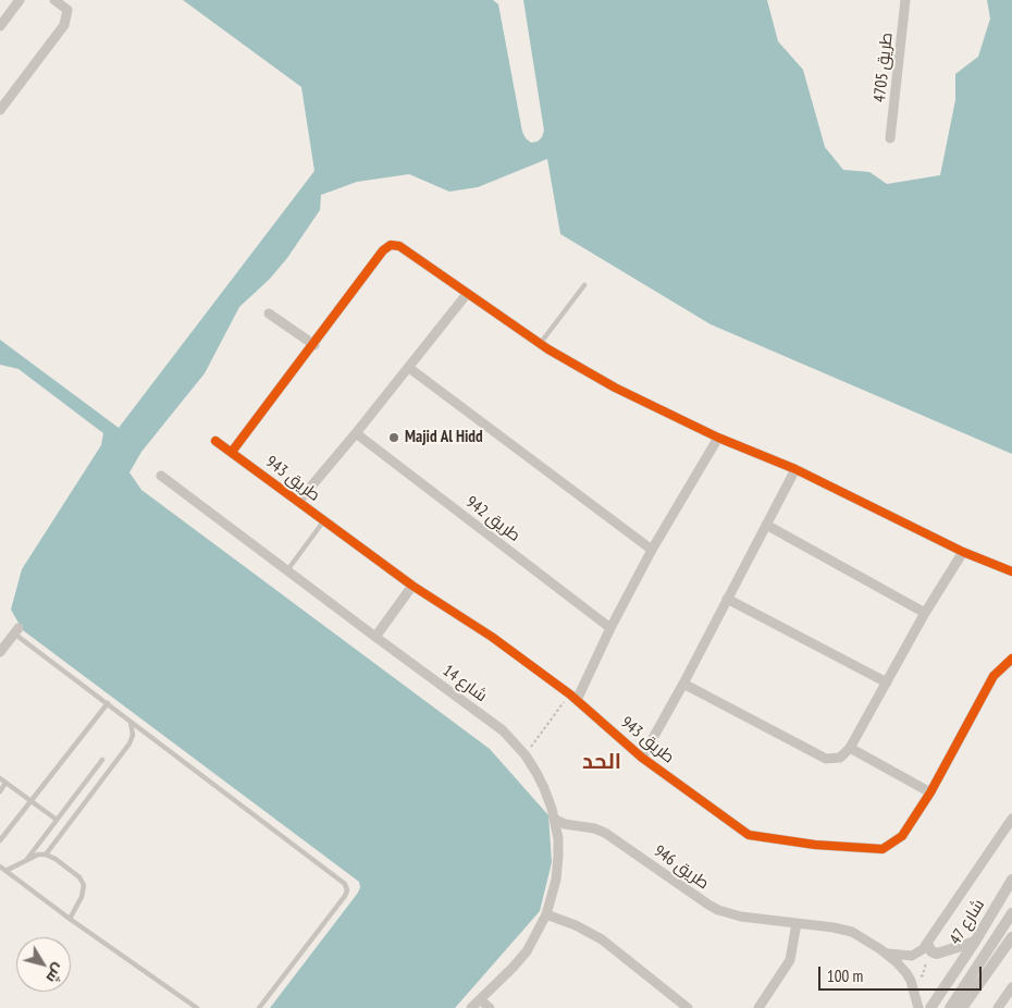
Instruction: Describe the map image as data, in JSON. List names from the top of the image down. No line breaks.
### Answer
{"streets":{"street":["طريق 4705","طريق 943","طريق 942","شارع 14","طريق 946","شارع 47"]},"crossings":[["شارع 14","طريق 946"]],"districts":["الحد"],"places":["Majid Al Hidd"],"scale_bar":"100 m","north":"bottom right"}
